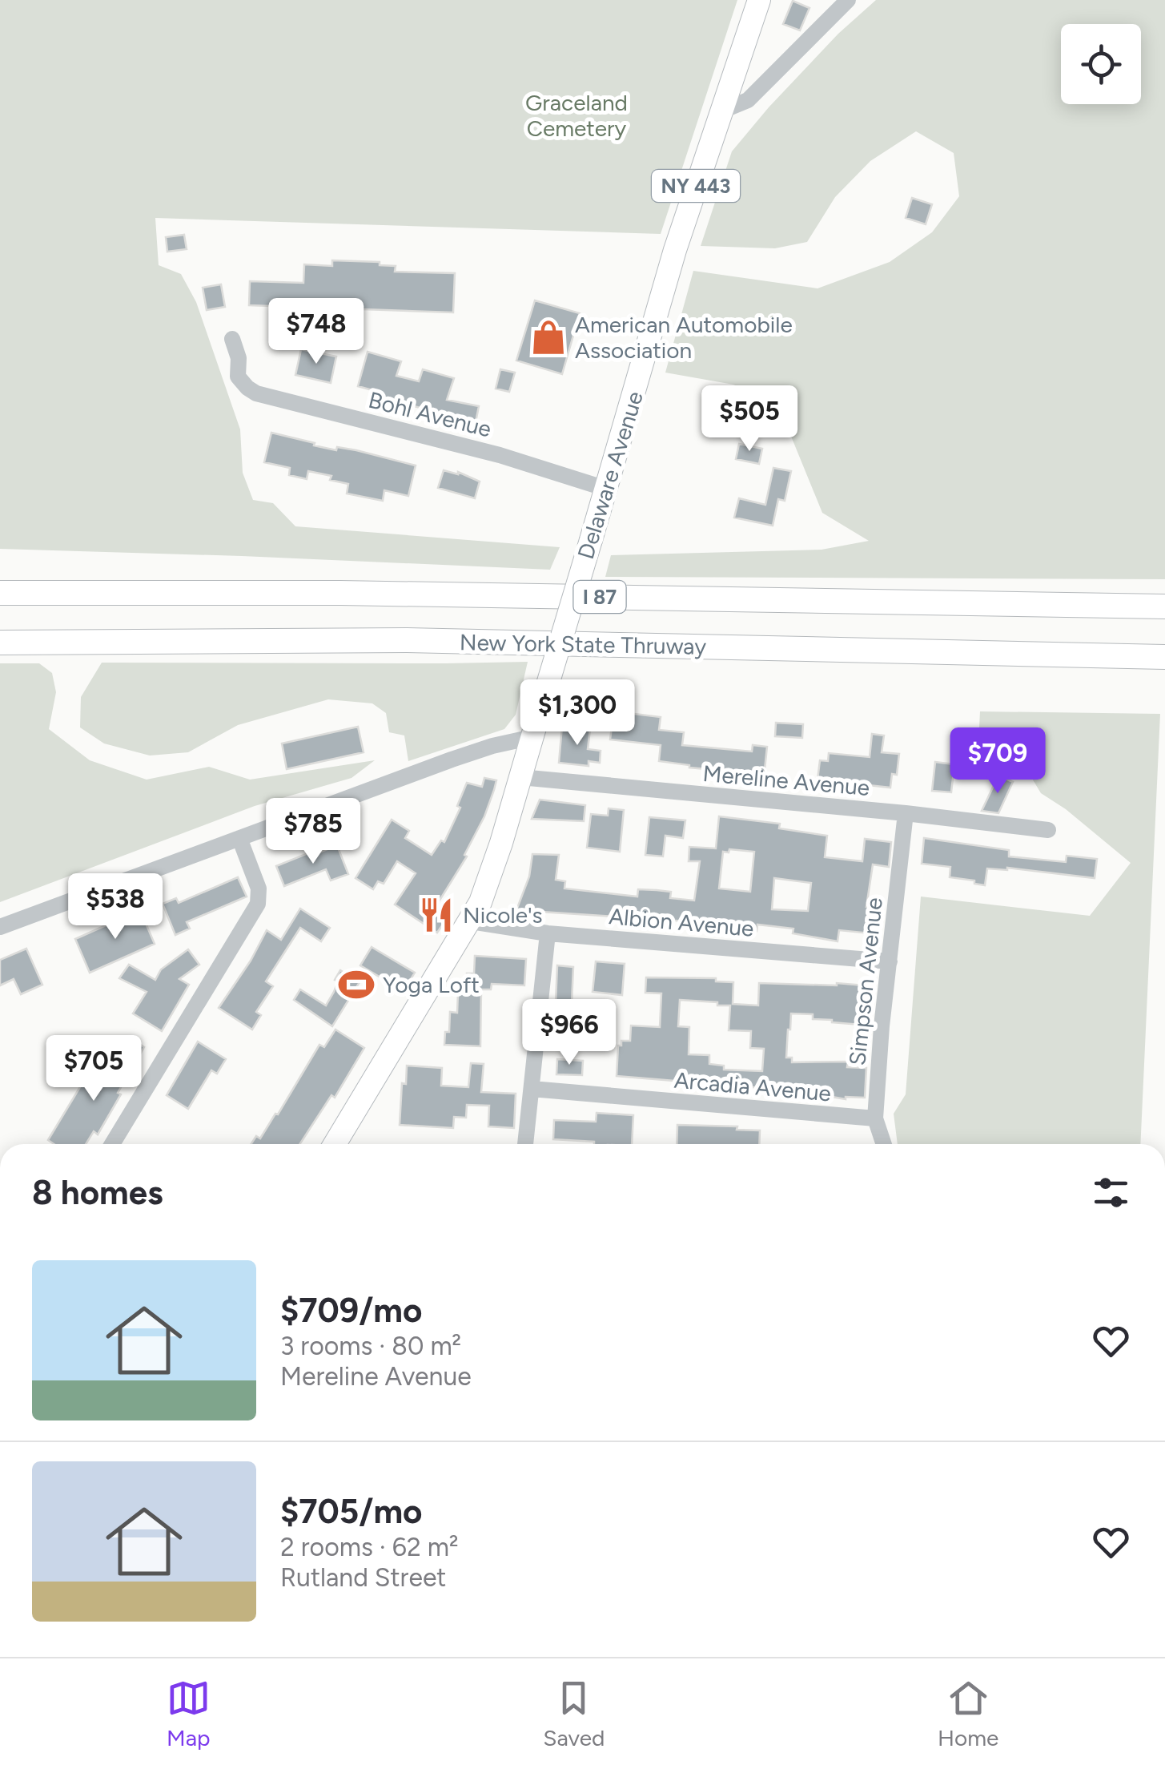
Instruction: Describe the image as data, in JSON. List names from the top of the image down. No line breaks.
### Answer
{"streets":{"highway":["I 87","New York State Thruway"],"main road":["NY 443","Delaware Avenue"],"street":["Bohl Avenue","Mereline Avenue","Albion Avenue","Simpson Avenue","Arcadia Avenue"]},"crossings":[["Bohl Avenue","Delaware Avenue"],["Delaware Avenue","Mereline Avenue"],["Delaware Avenue","Albion Avenue"],["Mereline Avenue","Simpson Avenue"],["Albion Avenue","Simpson Avenue"],["Simpson Avenue","Arcadia Avenue"]],"parks":["Graceland Cemetery"],"places":{"shop":["American Automobile Association"],"restaurant":["Nicole's"],"sports":["Yoga Loft"]},"page":{"price":["$748","$505","$1,300","$709","$785","$538","$966","$705"],"heading":"8 homes","list":[{"name":"$709/mo","note":"3 rooms · 80 m² · Mereline Avenue"},{"name":"$705/mo","note":"2 rooms · 62 m² · Rutland Street"}],"tabs":["Map","Saved","Home"]}}
